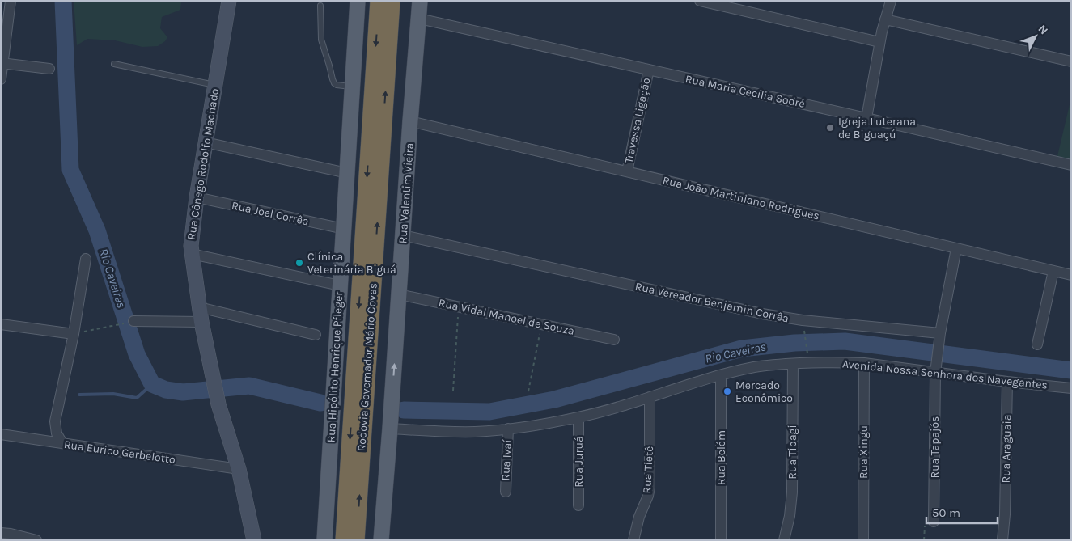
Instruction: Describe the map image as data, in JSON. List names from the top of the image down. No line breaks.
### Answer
{"streets":{"highway":["Rodovia Governador Mário Covas"],"main road":["Rua Cônego Rodolfo Machado","Rua Valentim Vieira","Rua Hipólito Henrique Pfleger"],"street":["Rua Maria Cecília Sodré","Travessa Ligação","Rua João Martiniano Rodrigues","Rua Joel Corrêa","Rua Vereador Benjamin Corrêa","Rua Vidal Manoel de Souza","Avenida Nossa Senhora dos Navegantes","Rua Tapajós","Rua Araguaia","Rua Eurico Garbelotto","Rua Tibagi","Rua Xingu","Rua Belém","Rua Ivaí","Rua Juruá","Rua Tietê"]},"crossings":[["Rua Maria Cecília Sodré","Travessa Ligação"],["Rua Maria Cecília Sodré","Rua Valentim Vieira"],["Travessa Ligação","Rua João Martiniano Rodrigues"],["Rua Cônego Rodolfo Machado","Rua Joel Corrêa"],["Rua Cônego Rodolfo Machado","Rua Eurico Garbelotto"],["Rua Valentim Vieira","Rua João Martiniano Rodrigues"],["Rua Valentim Vieira","Rua Vereador Benjamin Corrêa"],["Rua Valentim Vieira","Rua Vidal Manoel de Souza"],["Rua Valentim Vieira","Avenida Nossa Senhora dos Navegantes"],["Rua Joel Corrêa","Rua Hipólito Henrique Pfleger"],["Rua Vereador Benjamin Corrêa","Rua Tapajós"],["Avenida Nossa Senhora dos Navegantes","Rua Tapajós"],["Avenida Nossa Senhora dos Navegantes","Rua Araguaia"],["Avenida Nossa Senhora dos Navegantes","Rua Tibagi"],["Avenida Nossa Senhora dos Navegantes","Rua Xingu"],["Avenida Nossa Senhora dos Navegantes","Rua Belém"],["Avenida Nossa Senhora dos Navegantes","Rua Ivaí"],["Avenida Nossa Senhora dos Navegantes","Rua Juruá"],["Avenida Nossa Senhora dos Navegantes","Rua Tietê"]],"water":["Rio Caveiras"],"places":["Igreja Luterana de Biguaçú","Clínica Veterinária Biguá","Mercado Econômico"],"scale_bar":"50 m","north":"top right"}
